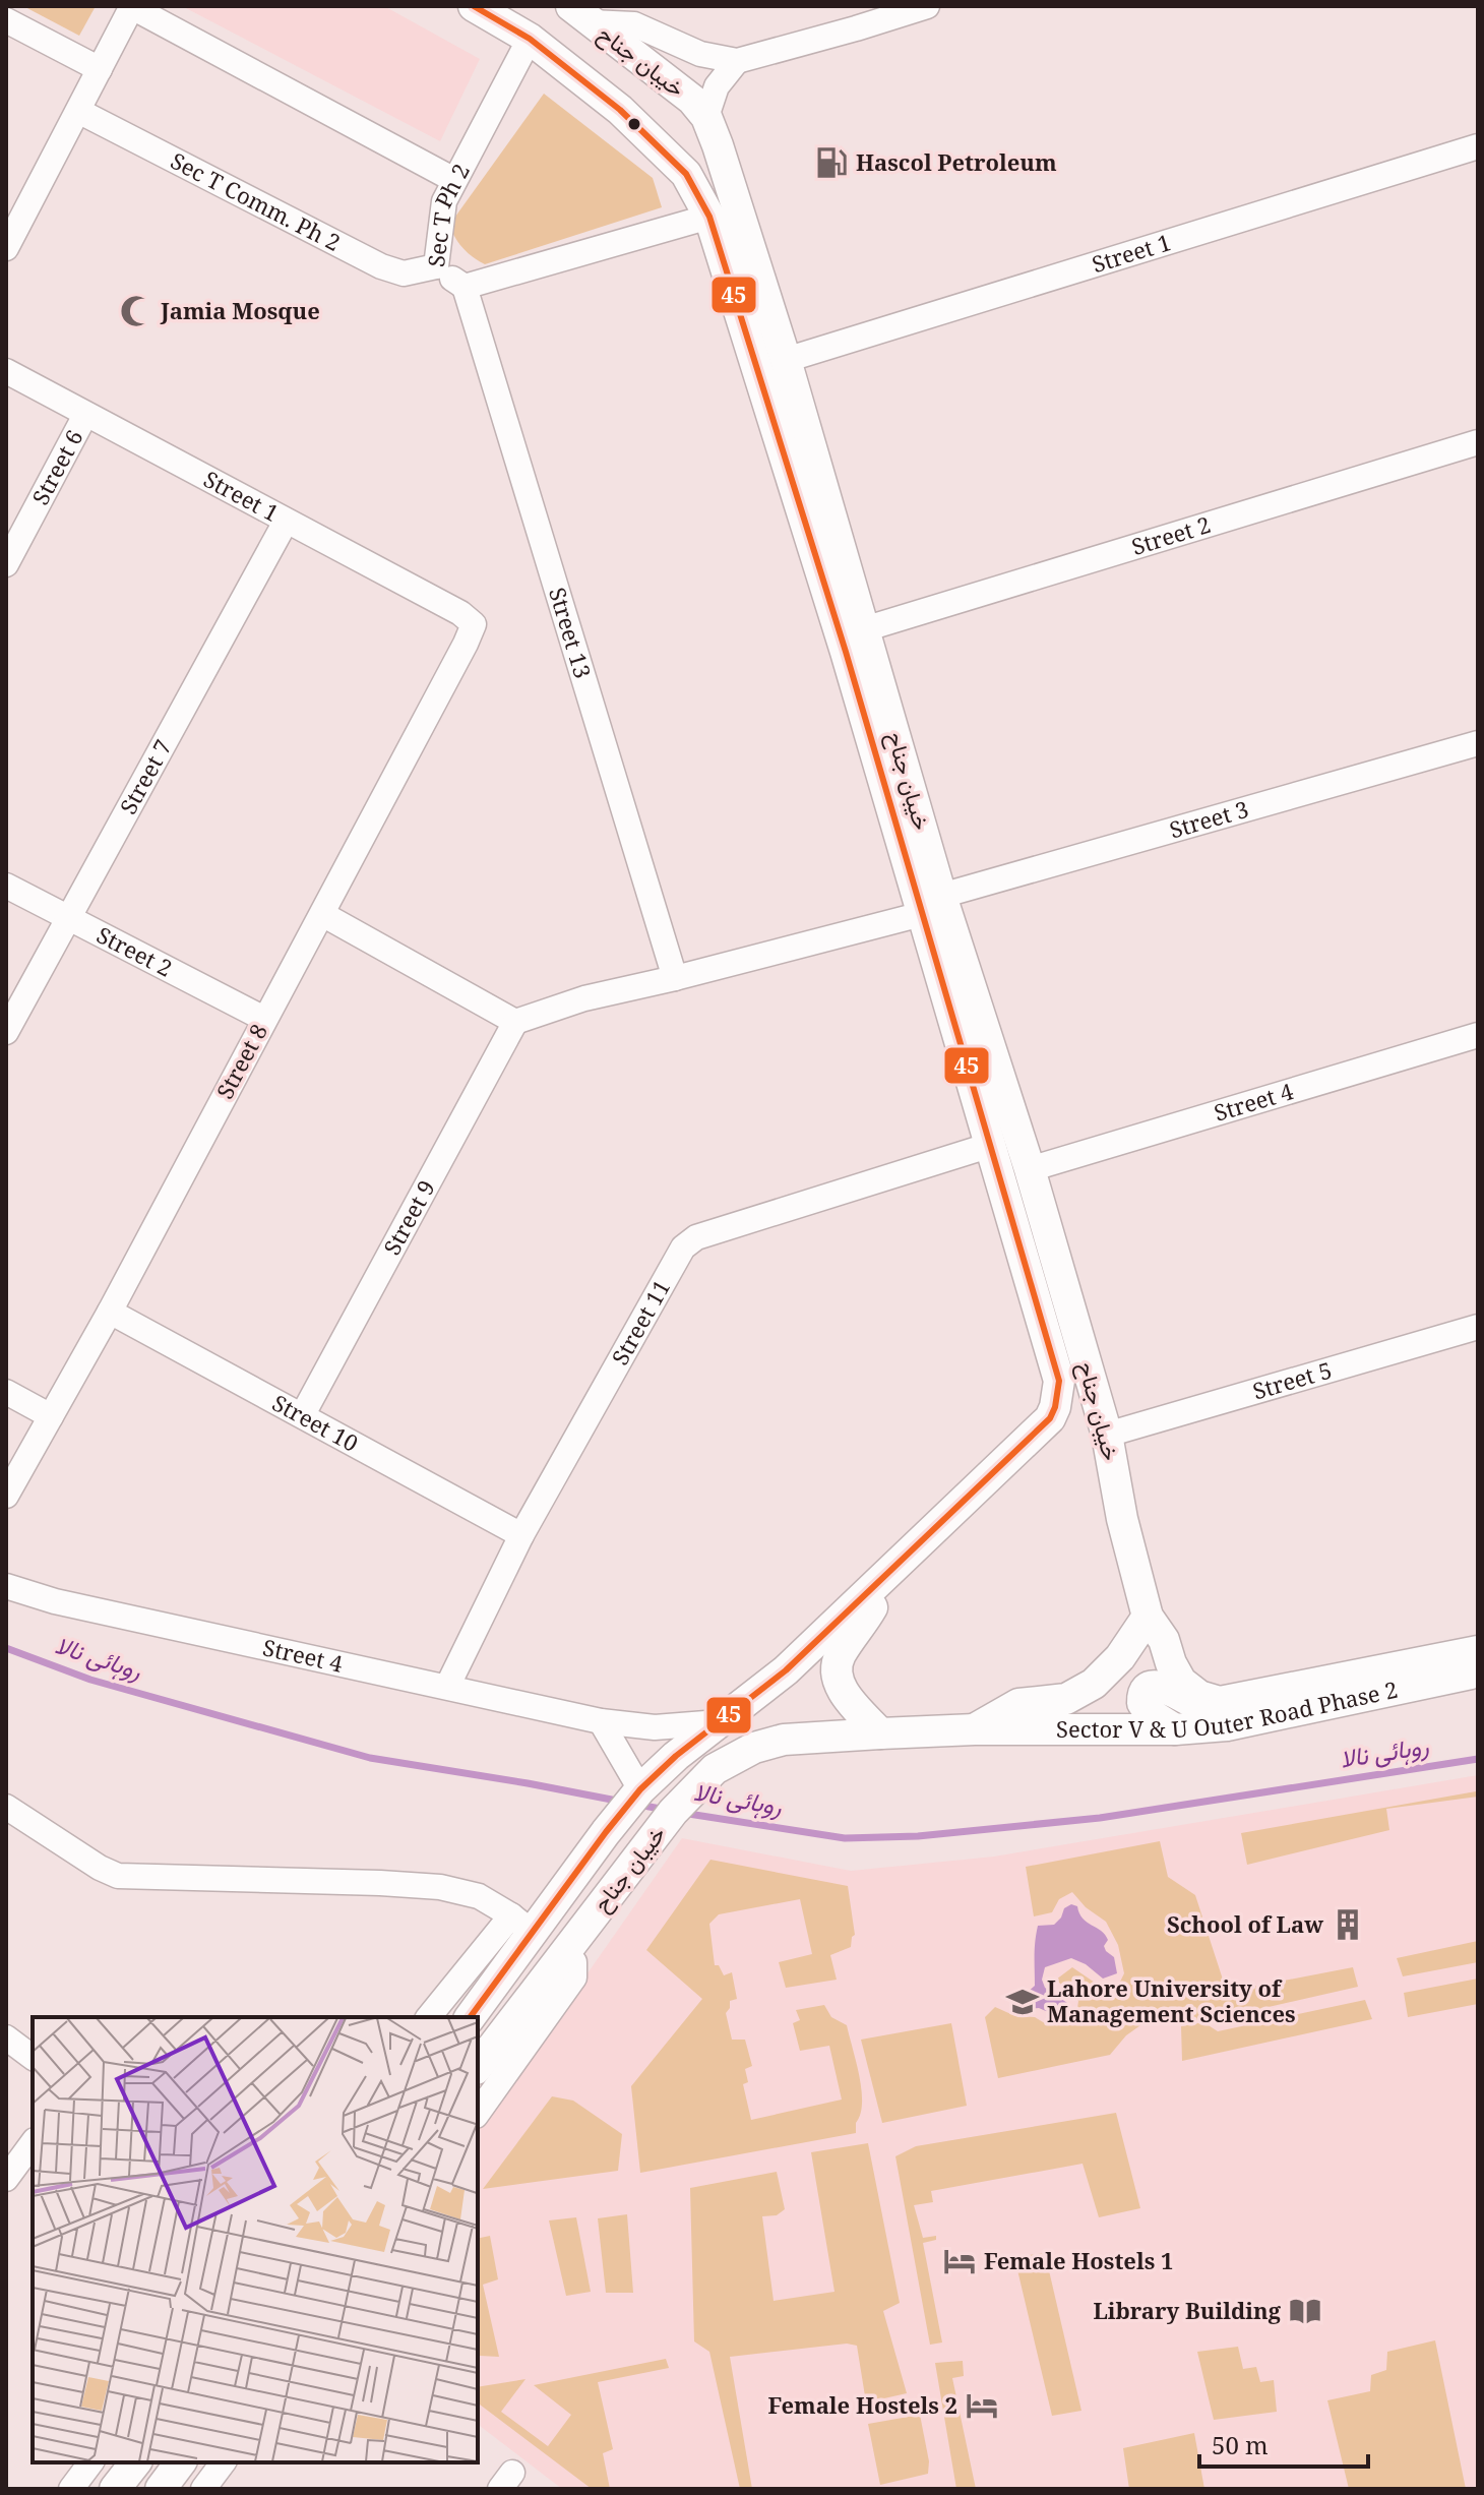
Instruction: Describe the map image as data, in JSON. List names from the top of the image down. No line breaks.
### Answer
{"streets":{"main road":["خیبان جناح","Sector V & U Outer Road Phase 2"],"street":["Sec T Comm. Ph 2","Sec T Ph 2","Street 1","Street 6","Street 2","Street 13","Street 7","Street 3","Street 8","Street 4","Street 9","Street 11","Street 5","Street 10"]},"crossings":[["خیبان جناح","Sec T Ph 2"],["خیبان جناح","Street 1"],["خیبان جناح","Street 2"],["خیبان جناح","Street 3"],["خیبان جناح","Street 4"],["خیبان جناح","Street 11"],["خیبان جناح","Street 5"],["خیبان جناح","Sector V & U Outer Road Phase 2"],["Sec T Comm. Ph 2","Sec T Ph 2"],["Sec T Ph 2","Street 13"],["Street 1","Street 6"],["Street 1","Street 7"],["Street 1","Street 8"],["Street 2","Street 7"],["Street 2","Street 8"],["Street 8","Street 10"],["Street 4","Street 11"],["Street 9","Street 10"],["Street 11","Street 10"]],"water":["روہائی نالا"],"places":{"fuel station":["Hascol Petroleum"],"mosque":["Jamia Mosque"],"building":["School of Law"],"school or university":["Lahore University of Management Sciences"],"hotel":["Female Hostels 1","Female Hostels 2"],"library":["Library Building"]},"lines":["transit line 45"],"scale_bar":"50 m"}
